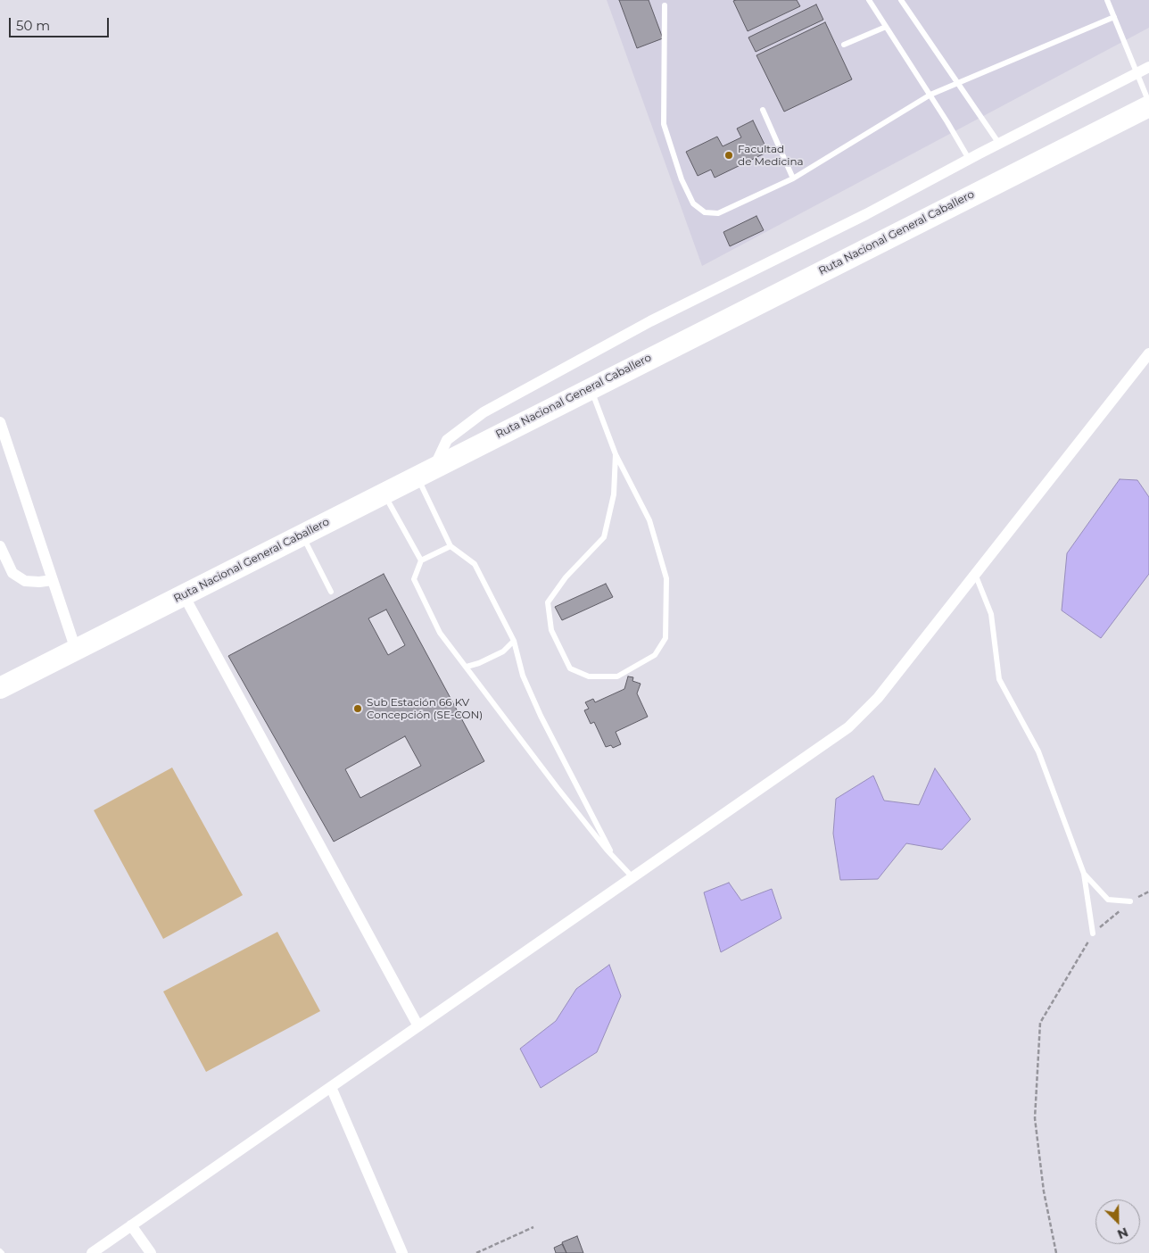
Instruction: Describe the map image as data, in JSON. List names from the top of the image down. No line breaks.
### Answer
{"streets":{"highway":["Ruta Nacional General Caballero"]},"places":["Facultad de Medicina","Sub Estación 66 KV Concepción (SE-CON)"],"scale_bar":"50 m","north":"bottom right"}
